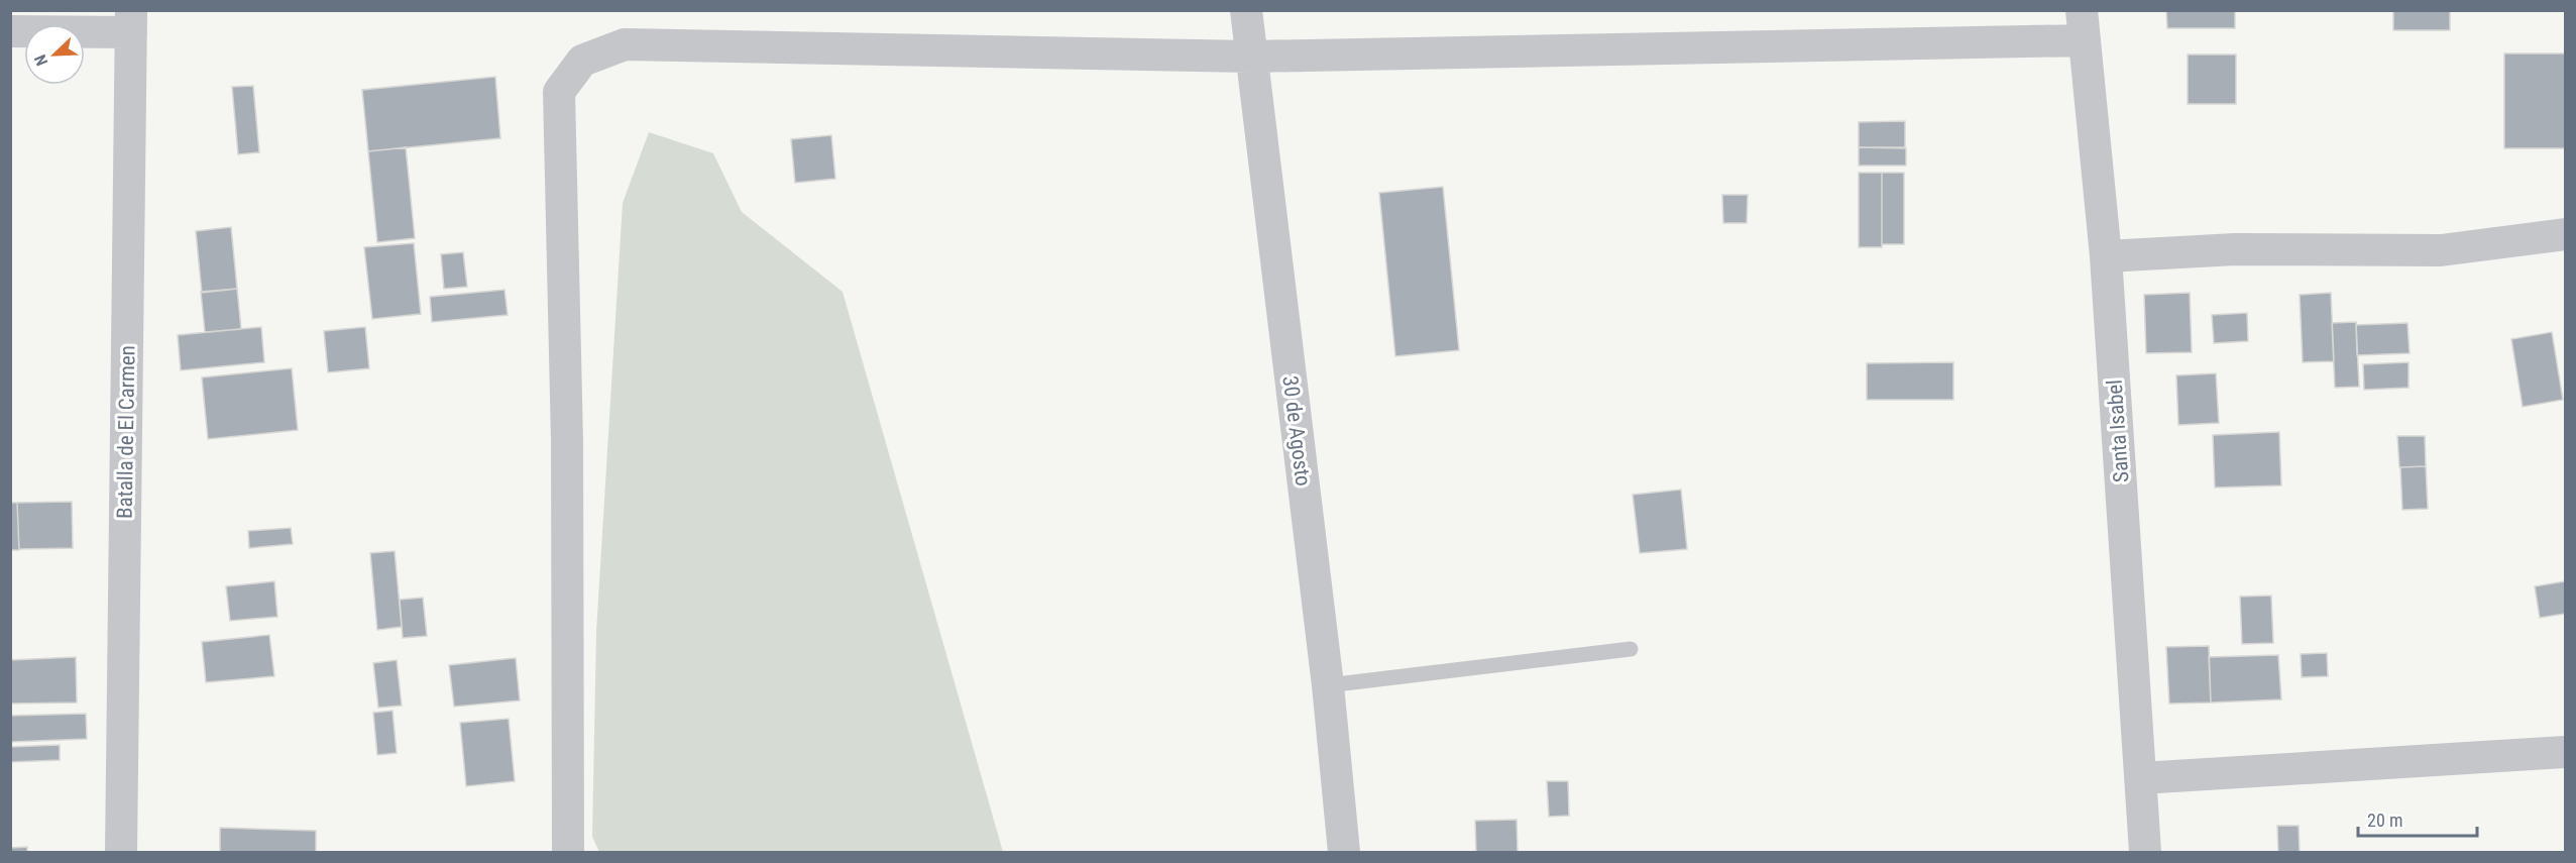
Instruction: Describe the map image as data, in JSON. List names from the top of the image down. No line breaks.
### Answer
{"streets":{"street":["30 de Agosto","Santa Isabel","Batalla de El Carmen"]},"scale_bar":"20 m","north":"bottom left"}
